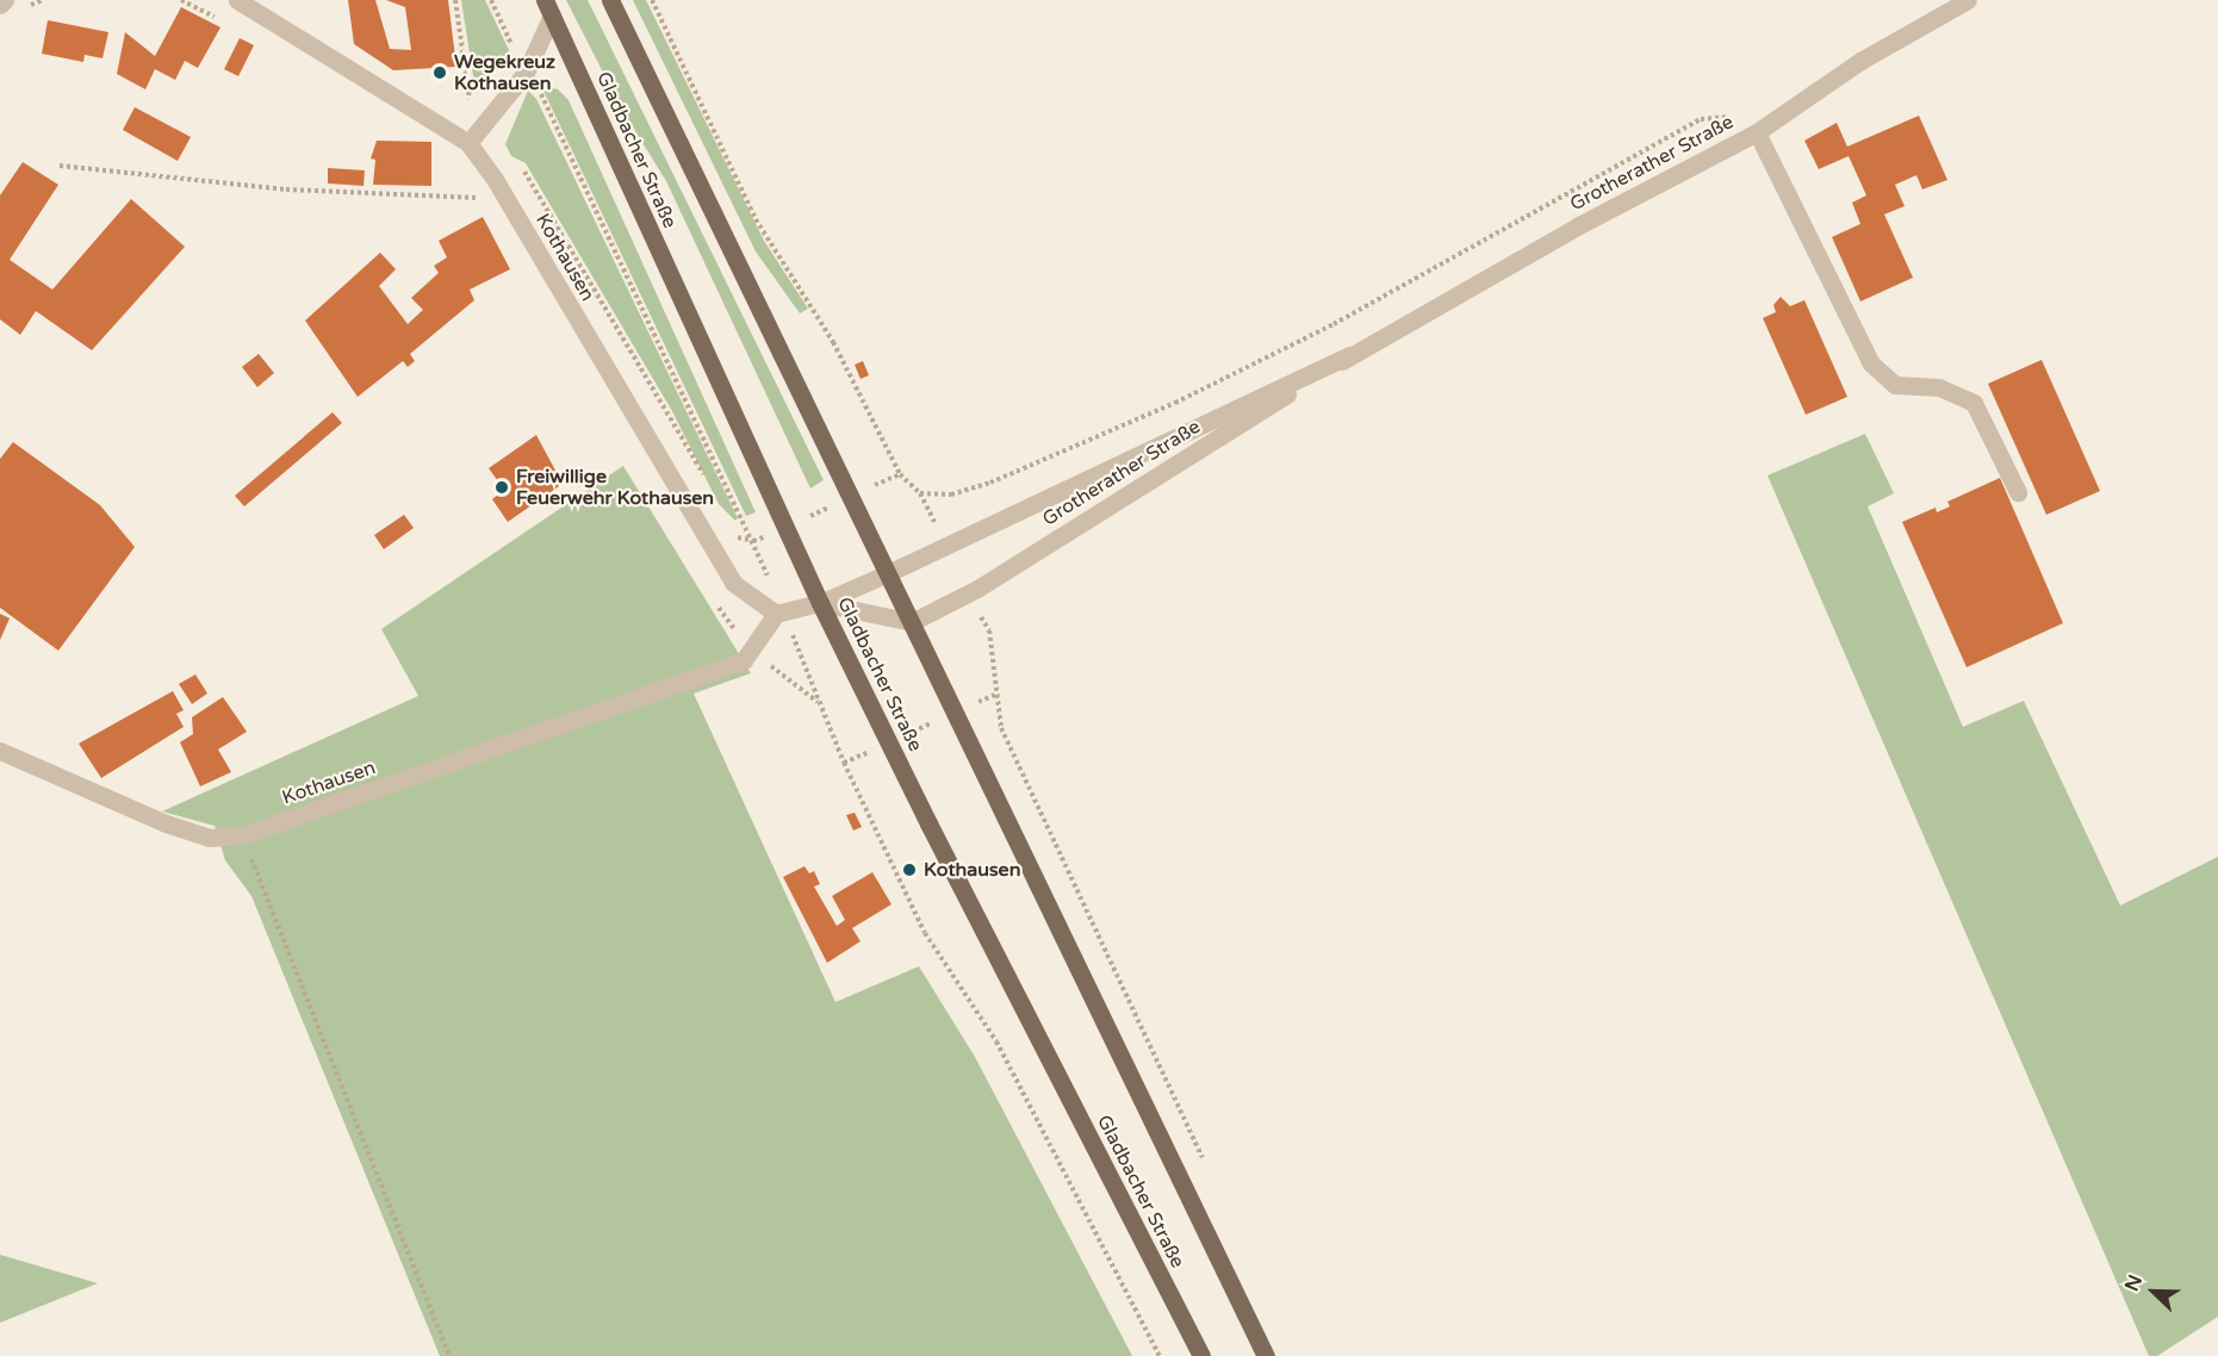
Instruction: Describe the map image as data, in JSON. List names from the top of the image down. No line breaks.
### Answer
{"streets":{"main road":["Gladbacher Straße"],"street":["Grotherather Straße","Kothausen"]},"crossings":[["Gladbacher Straße","Grotherather Straße"]],"places":["Wegekreuz Kothausen","Freiwillige Feuerwehr Kothausen","Kothausen"],"north":"top left"}
